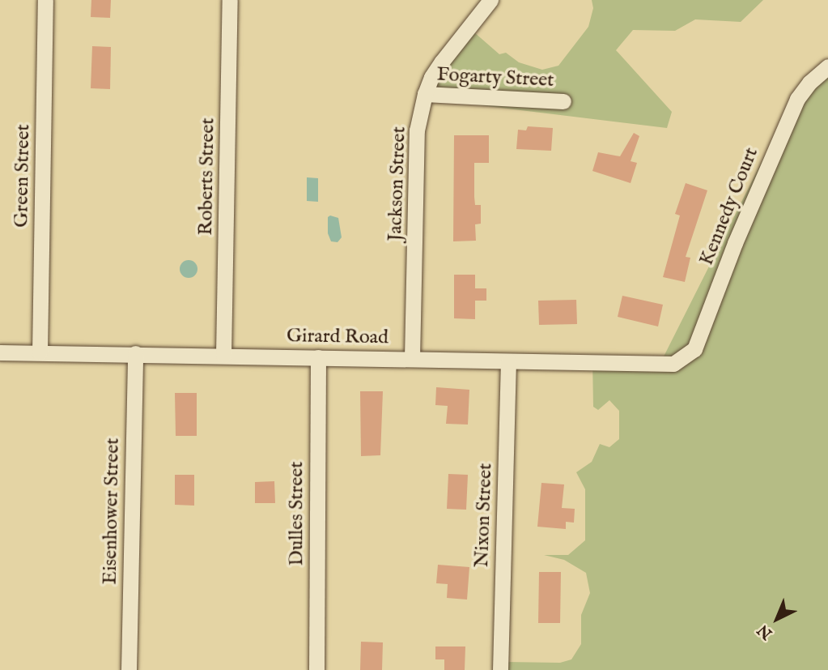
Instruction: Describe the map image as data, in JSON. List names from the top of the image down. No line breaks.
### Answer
{"streets":{"street":["Fogarty Street","Green Street","Roberts Street","Jackson Street","Kennedy Court","Girard Road","Eisenhower Street","Dulles Street","Nixon Street"]},"crossings":[["Fogarty Street","Jackson Street"],["Green Street","Girard Road"],["Roberts Street","Girard Road"],["Jackson Street","Girard Road"],["Kennedy Court","Girard Road"],["Girard Road","Eisenhower Street"],["Girard Road","Dulles Street"],["Girard Road","Nixon Street"]],"north":"bottom left"}
